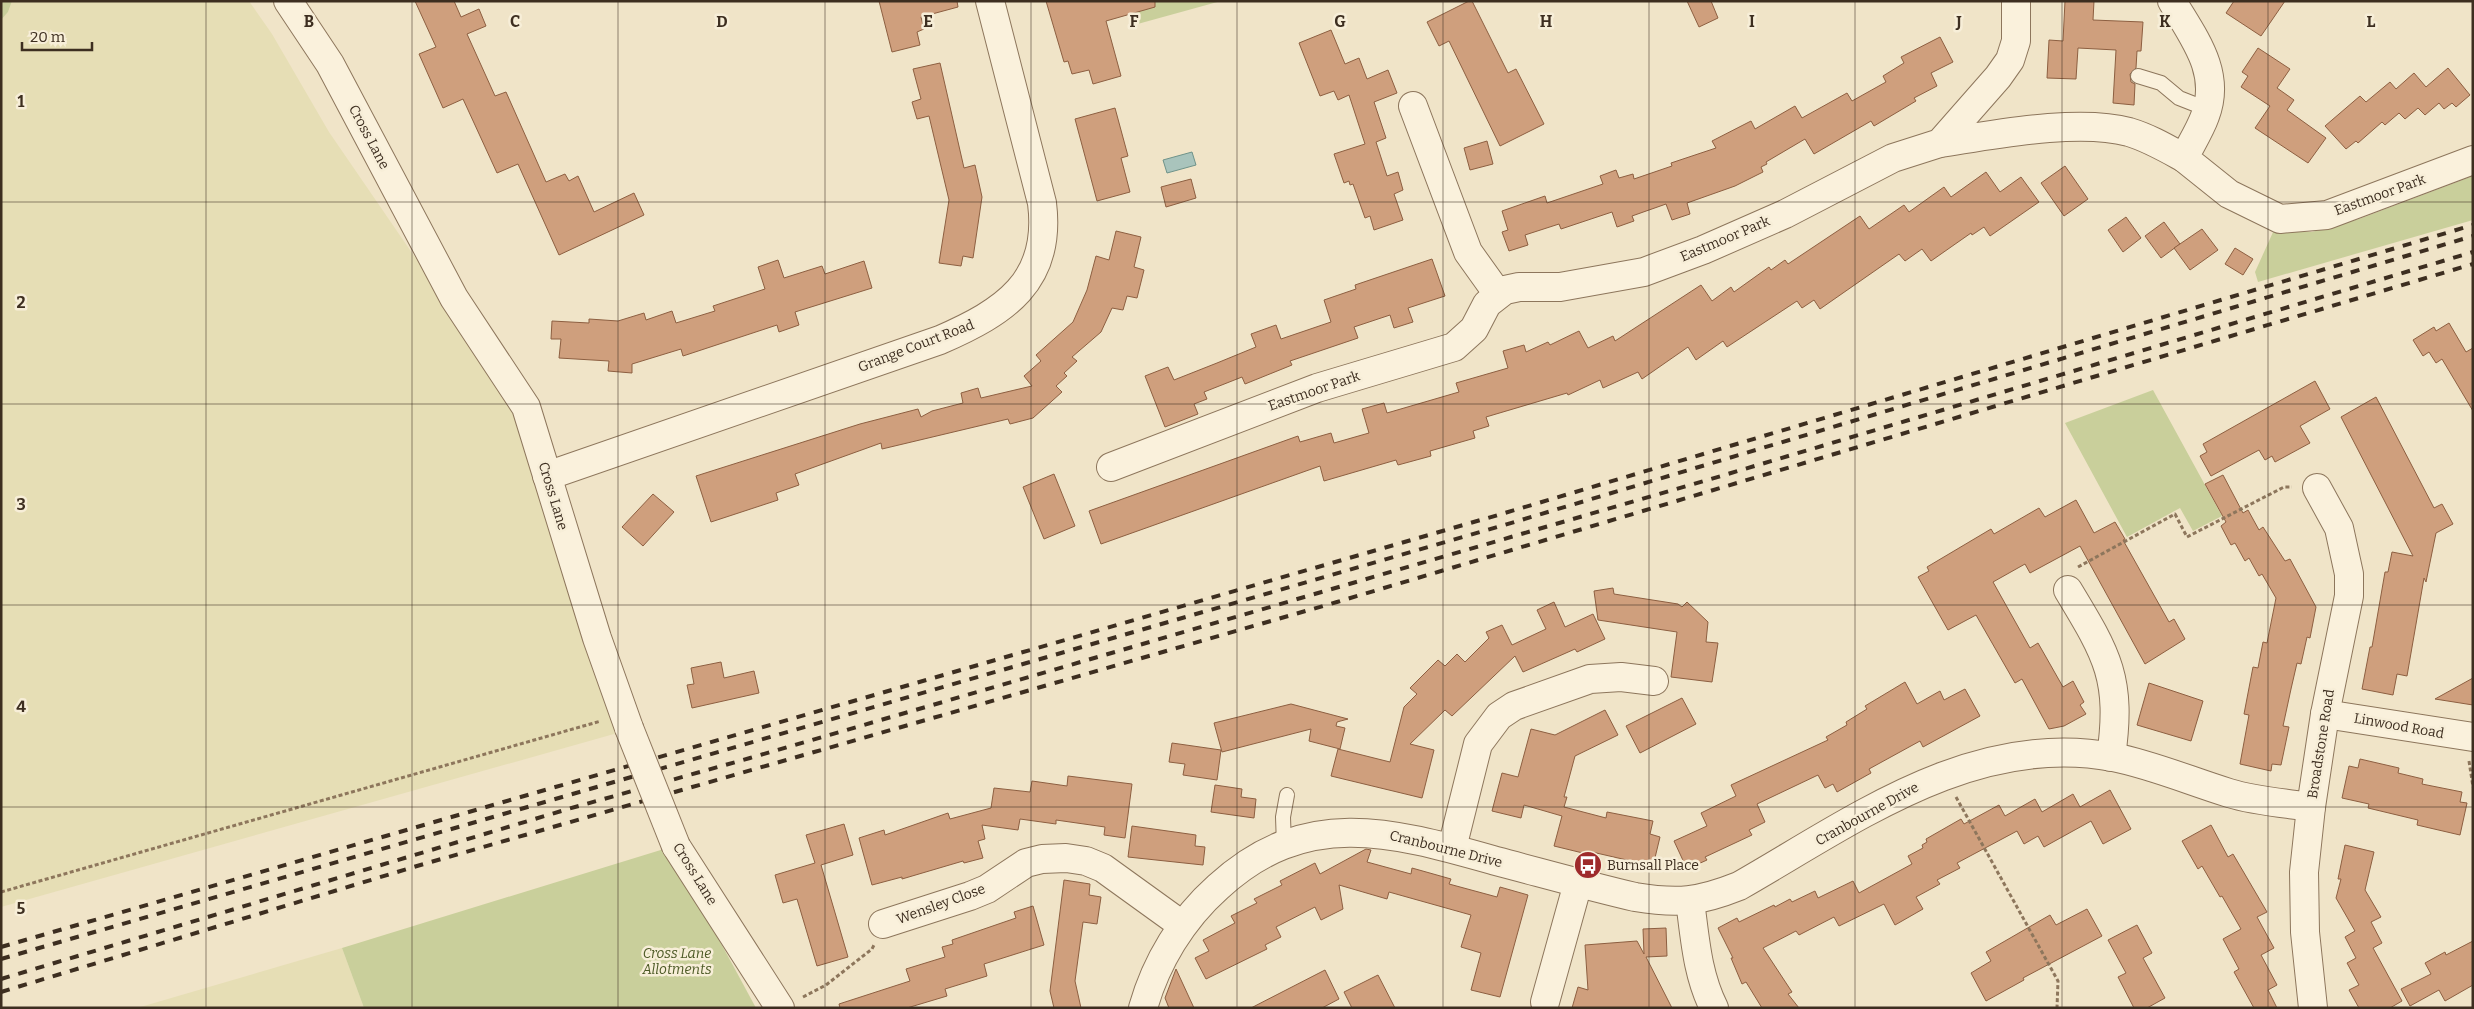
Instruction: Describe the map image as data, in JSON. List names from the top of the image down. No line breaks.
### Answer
{"streets":{"street":["Cross Lane","Eastmoor Park","Grange Court Road","Linwood Road","Broadstone Road","Cranbourne Drive","Wensley Close"]},"crossings":[["Cross Lane","Grange Court Road"],["Linwood Road","Broadstone Road"],["Broadstone Road","Cranbourne Drive"],["Cranbourne Drive","Wensley Close"]],"parks":["Cross Lane Allotments"],"places":{"bus stop":["Burnsall Place"]},"scale_bar":"20 m","grid":{"columns":["B","C","D","E","F","G","H","I","J","K","L"],"rows":["1","2","3","4","5"]}}
